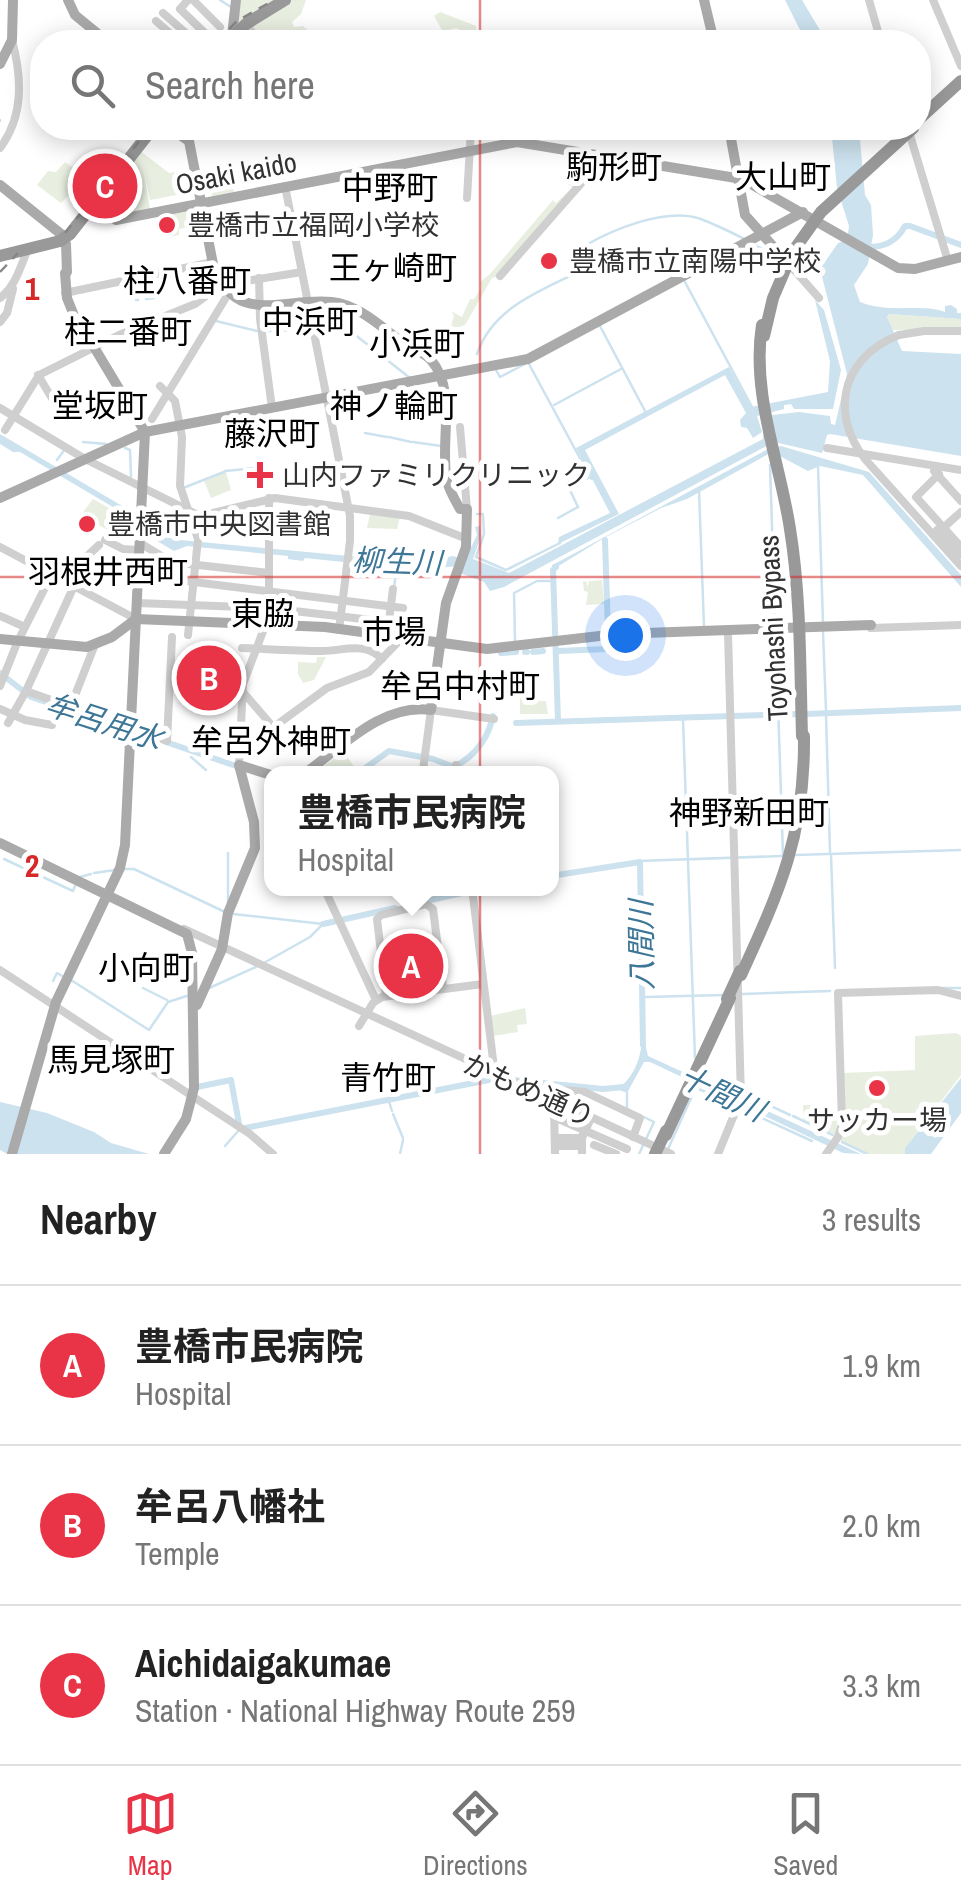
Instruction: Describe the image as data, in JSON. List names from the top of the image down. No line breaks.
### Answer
{"streets":{"highway":["Toyohashi Bypass"],"main road":["Osaki kaido"],"street":["かもめ通り"]},"crossings":[["Toyohashi Bypass","かもめ通り"]],"districts":["駒形町","大山町","中野町","王ヶ崎町","柱八番町","中浜町","柱二番町","小浜町","堂坂町","神ノ輪町","藤沢町","羽根井西町","東脇","市場","牟呂中村町","牟呂外神町","神野新田町","小向町","馬見塚町","青竹町"],"water":["柳生川","牟呂用水","八間川","十間川"],"places":{"other":["豊橋市立福岡小学校","豊橋市立南陽中学校","豊橋市中央図書館","サッカー場"],"health":["山内ファミリクリニック"]},"page":{"search":"Search here","pins":["C","B","A"],"popup":["豊橋市民病院","Hospital"],"heading":["Nearby","3 results"],"list":[{"mark":"A","name":"豊橋市民病院","note":"Hospital","value":"1.9 km"},{"mark":"B","name":"牟呂八幡社","note":"Temple","value":"2.0 km"},{"mark":"C","name":"Aichidaigakumae","note":"Station · National Highway Route 259","value":"3.3 km"}],"nav":["Map","Directions","Saved"]},"grid":{"rows":["1","2"]}}
